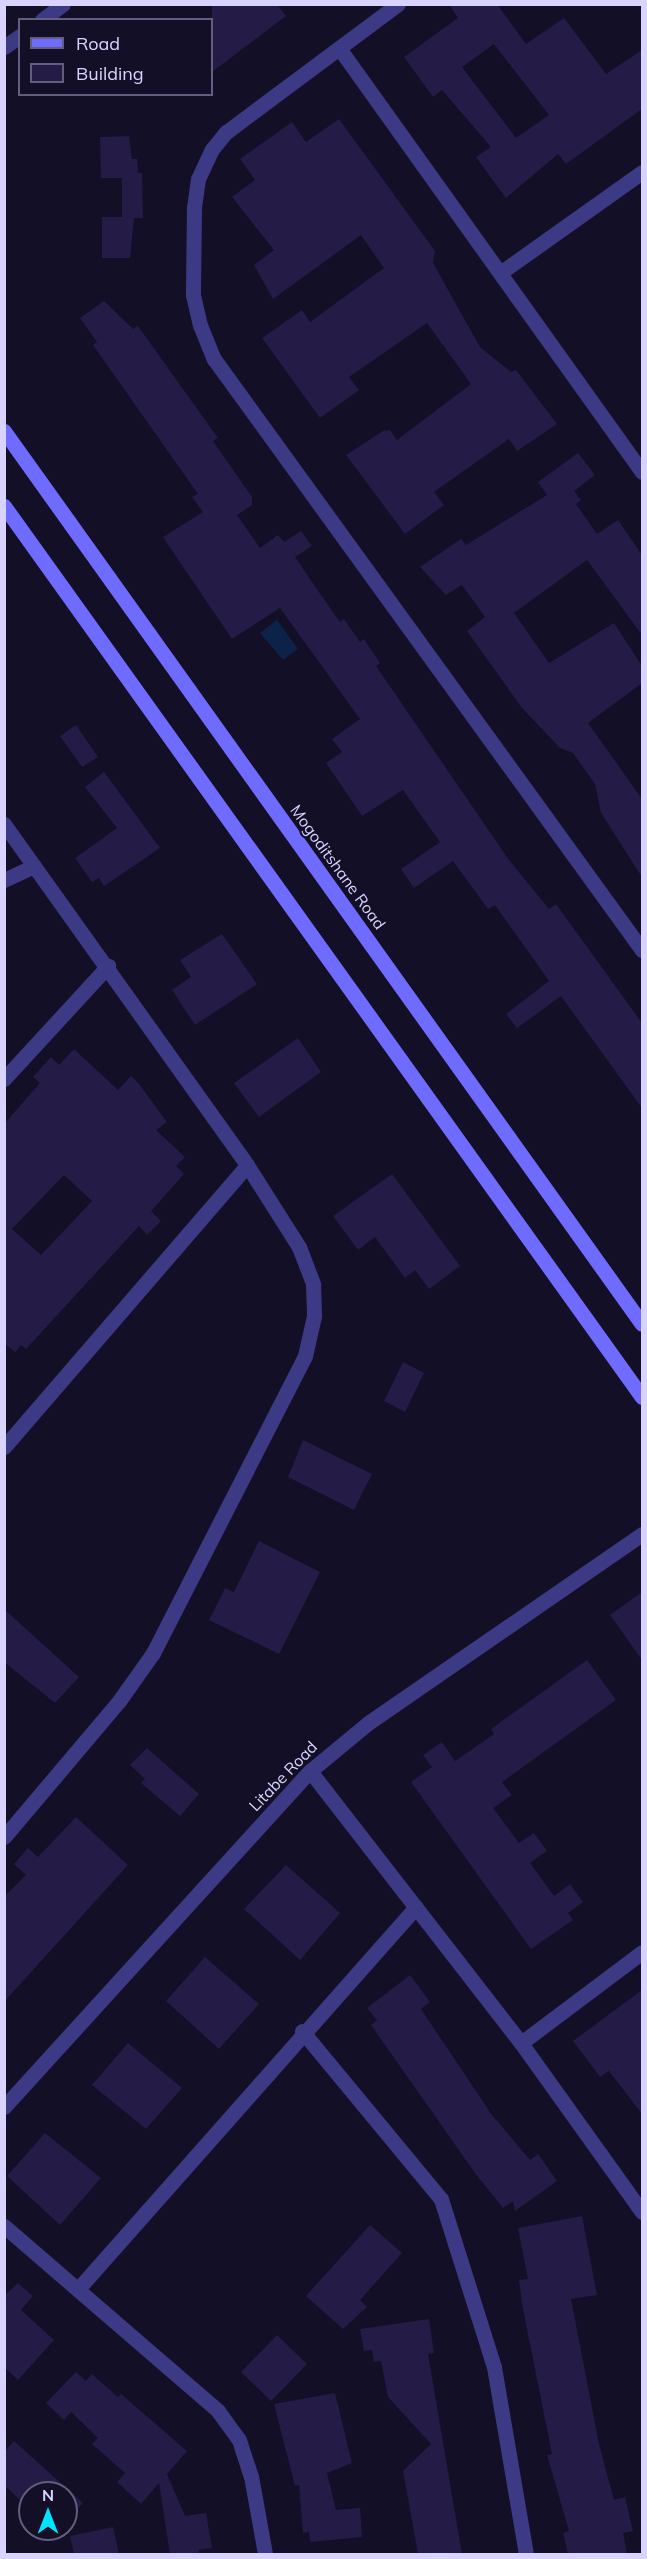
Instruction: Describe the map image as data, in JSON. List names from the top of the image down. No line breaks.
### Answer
{"streets":{"main road":["Mogoditshane Road"],"street":["Litabe Road"]},"legend":["Road","Building"],"north":"top"}
